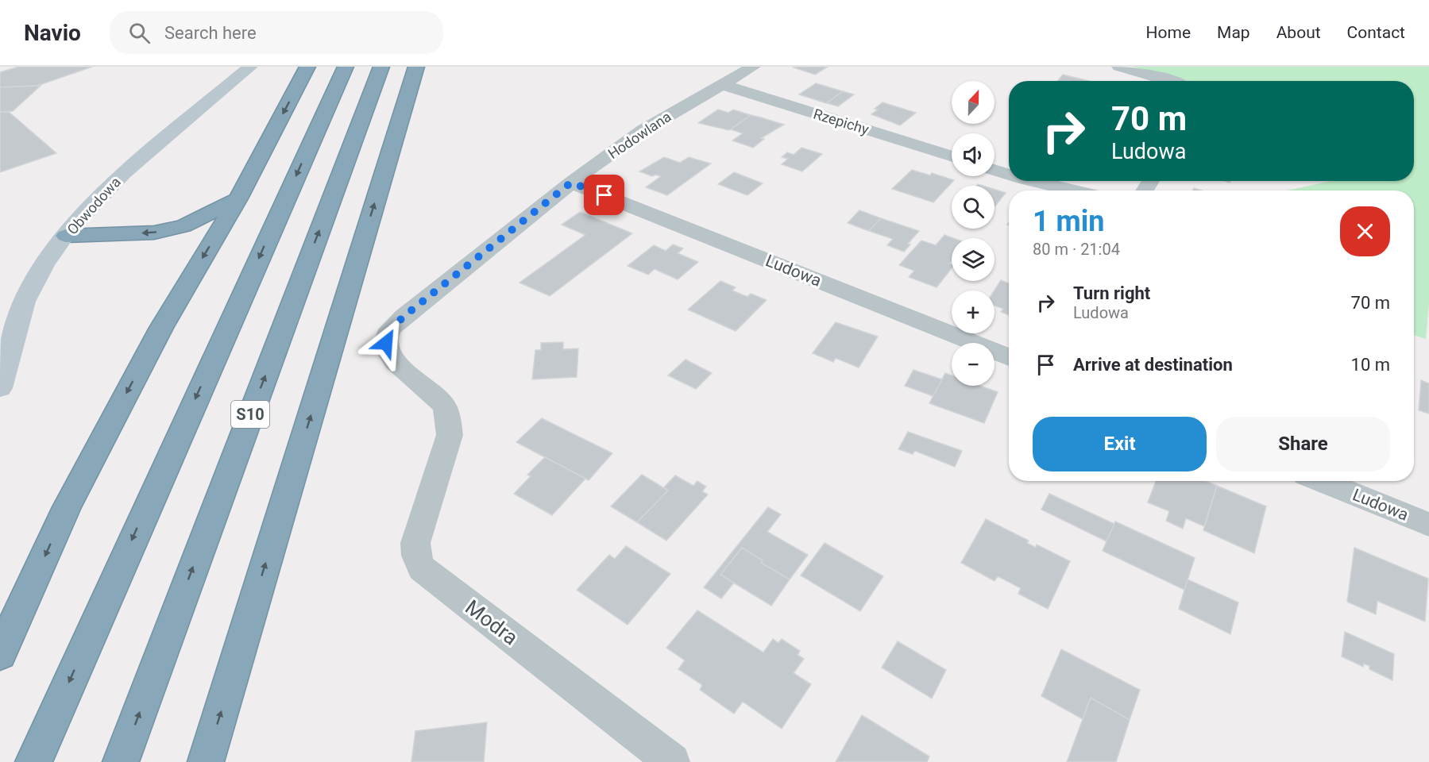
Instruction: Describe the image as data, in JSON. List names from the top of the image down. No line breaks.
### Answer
{"streets":{"highway":["S10"],"street":["Rzepichy","Hodowlana","Obwodowa","Ludowa","Modra"]},"crossings":[["Rzepichy","Hodowlana"],["Hodowlana","Ludowa"],["Hodowlana","Modra"]],"north":"top","page":{"header":"Navio","search":"Search here","nav":["Home","Map","About","Contact"],"map_buttons":["+","−"],"turn":["70 m","Ludowa"],"heading":["1 min","80 m · 21:04"],"list":[{"name":"Turn right","note":"Ludowa","value":"70 m"},{"name":"Arrive at destination","value":"10 m"}],"buttons":["Exit","Share"]}}
